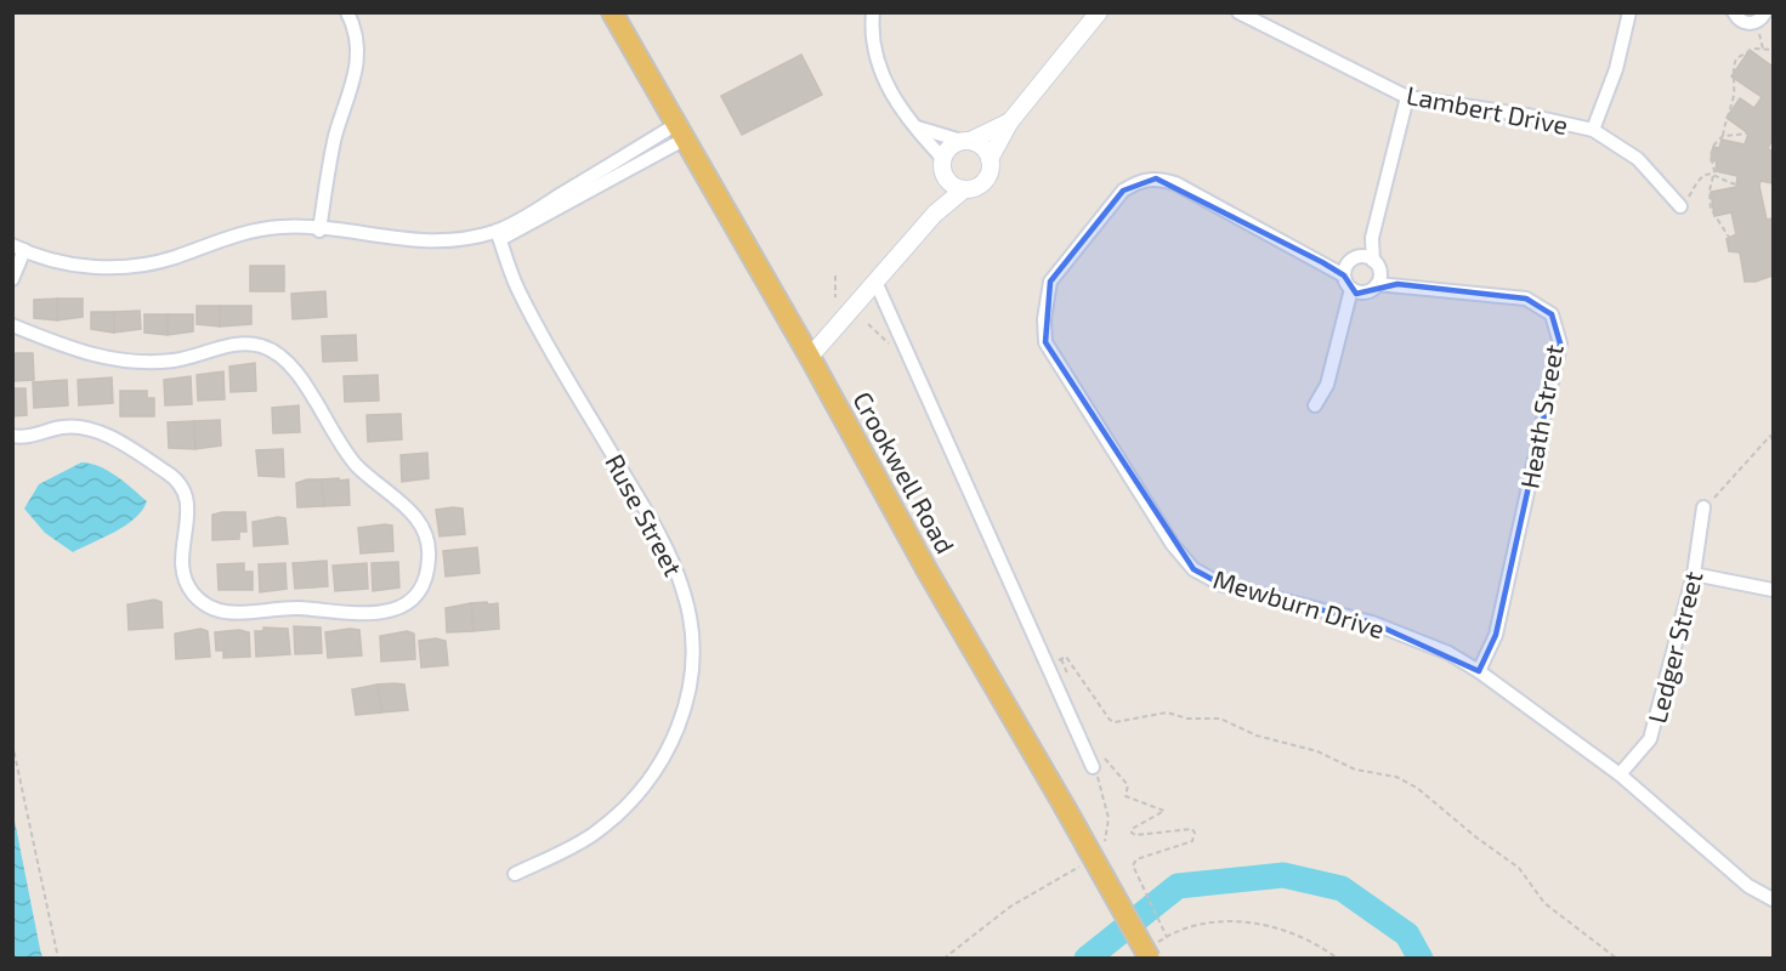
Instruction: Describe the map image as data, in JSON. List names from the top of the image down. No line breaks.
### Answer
{"streets":{"main road":["Crookwell Road"],"street":["Lambert Drive","Heath Street","Ruse Street","Mewburn Drive","Ledger Street"]},"crossings":[["Heath Street","Mewburn Drive"],["Mewburn Drive","Ledger Street"]]}
